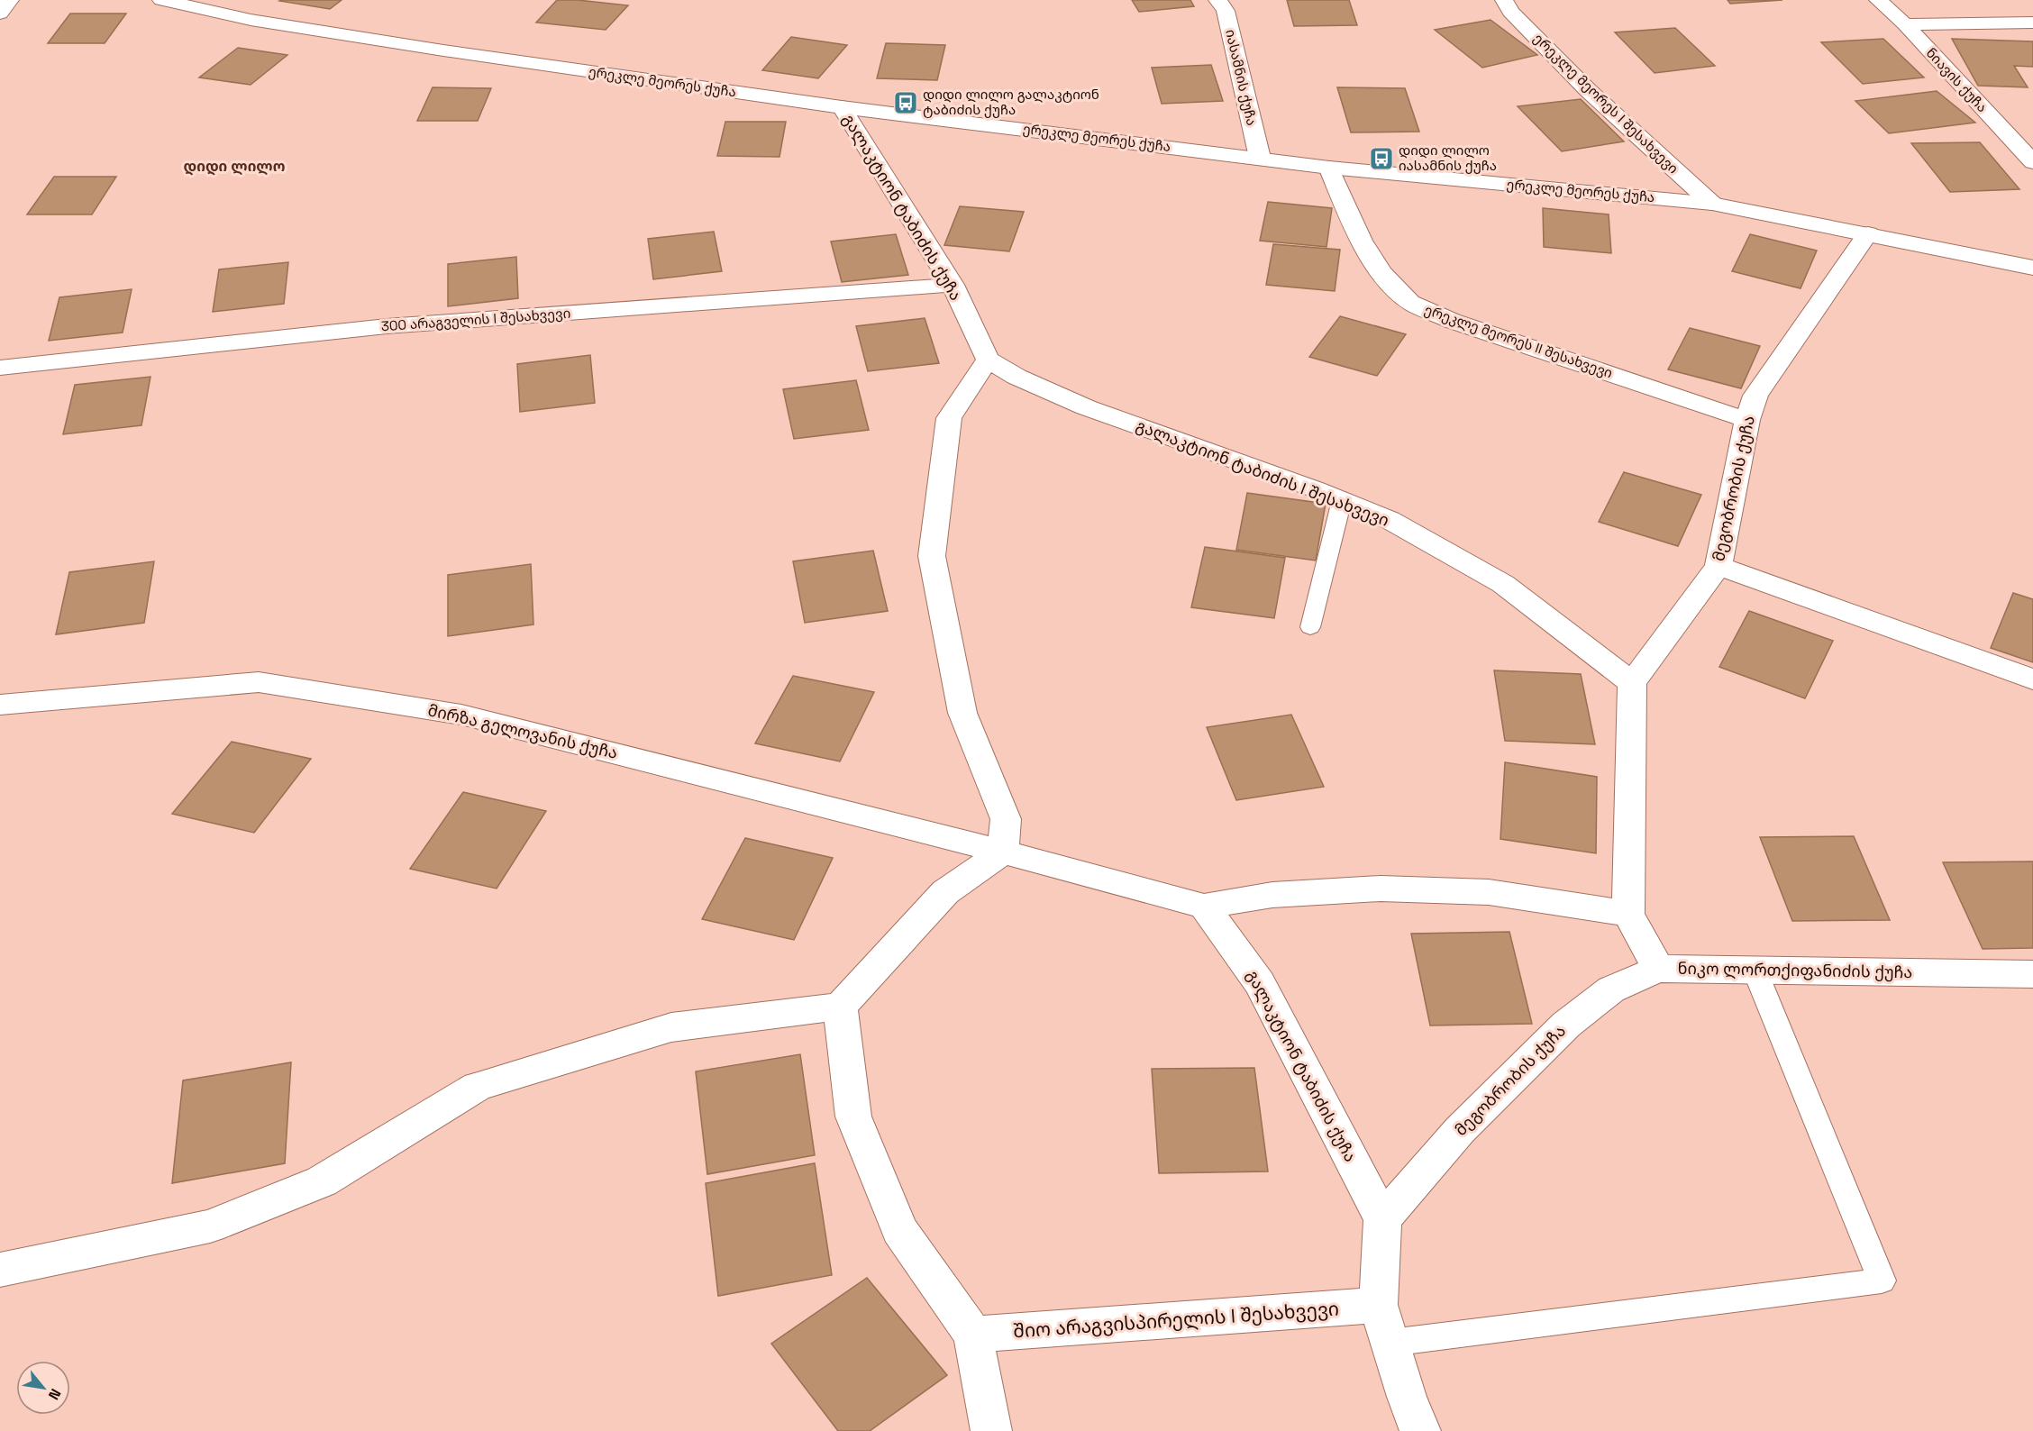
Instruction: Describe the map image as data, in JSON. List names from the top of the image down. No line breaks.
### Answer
{"streets":{"street":["იასამნის ქუჩა","ნიავის ქუჩა","ერეკლე მეორეს ქუჩა","ერეკლე მეორეს I შესახვევი","გალაკტიონ ტაბიძის ქუჩა","300 არაგველის I შესახვევი","ერეკლე მეორეს II შესახვევი","გალაკტიონ ტაბიძის I შესახვევი","მეგობრობის ქუჩა","მირზა გელოვანის ქუჩა","ნიკო ლორთქიფანიძის ქუჩა","შიო არაგვისპირელის I შესახვევი"]},"crossings":[["იასამნის ქუჩა","ერეკლე მეორეს ქუჩა"],["ერეკლე მეორეს ქუჩა","ერეკლე მეორეს I შესახვევი"],["ერეკლე მეორეს ქუჩა","გალაკტიონ ტაბიძის ქუჩა"],["ერეკლე მეორეს ქუჩა","ერეკლე მეორეს II შესახვევი"],["ერეკლე მეორეს ქუჩა","მეგობრობის ქუჩა"],["გალაკტიონ ტაბიძის ქუჩა","300 არაგველის I შესახვევი"],["გალაკტიონ ტაბიძის ქუჩა","გალაკტიონ ტაბიძის I შესახვევი"],["გალაკტიონ ტაბიძის ქუჩა","მეგობრობის ქუჩა"],["ერეკლე მეორეს II შესახვევი","მეგობრობის ქუჩა"],["გალაკტიონ ტაბიძის I შესახვევი","მეგობრობის ქუჩა"],["მეგობრობის ქუჩა","ნიკო ლორთქიფანიძის ქუჩა"]],"districts":["დიდი ლილო"],"places":{"bus stop":["დიდი ლილო გალაკტიონ ტაბიძის ქუჩა","დიდი ლილო იასამნის ქუჩა"]},"north":"bottom right"}
